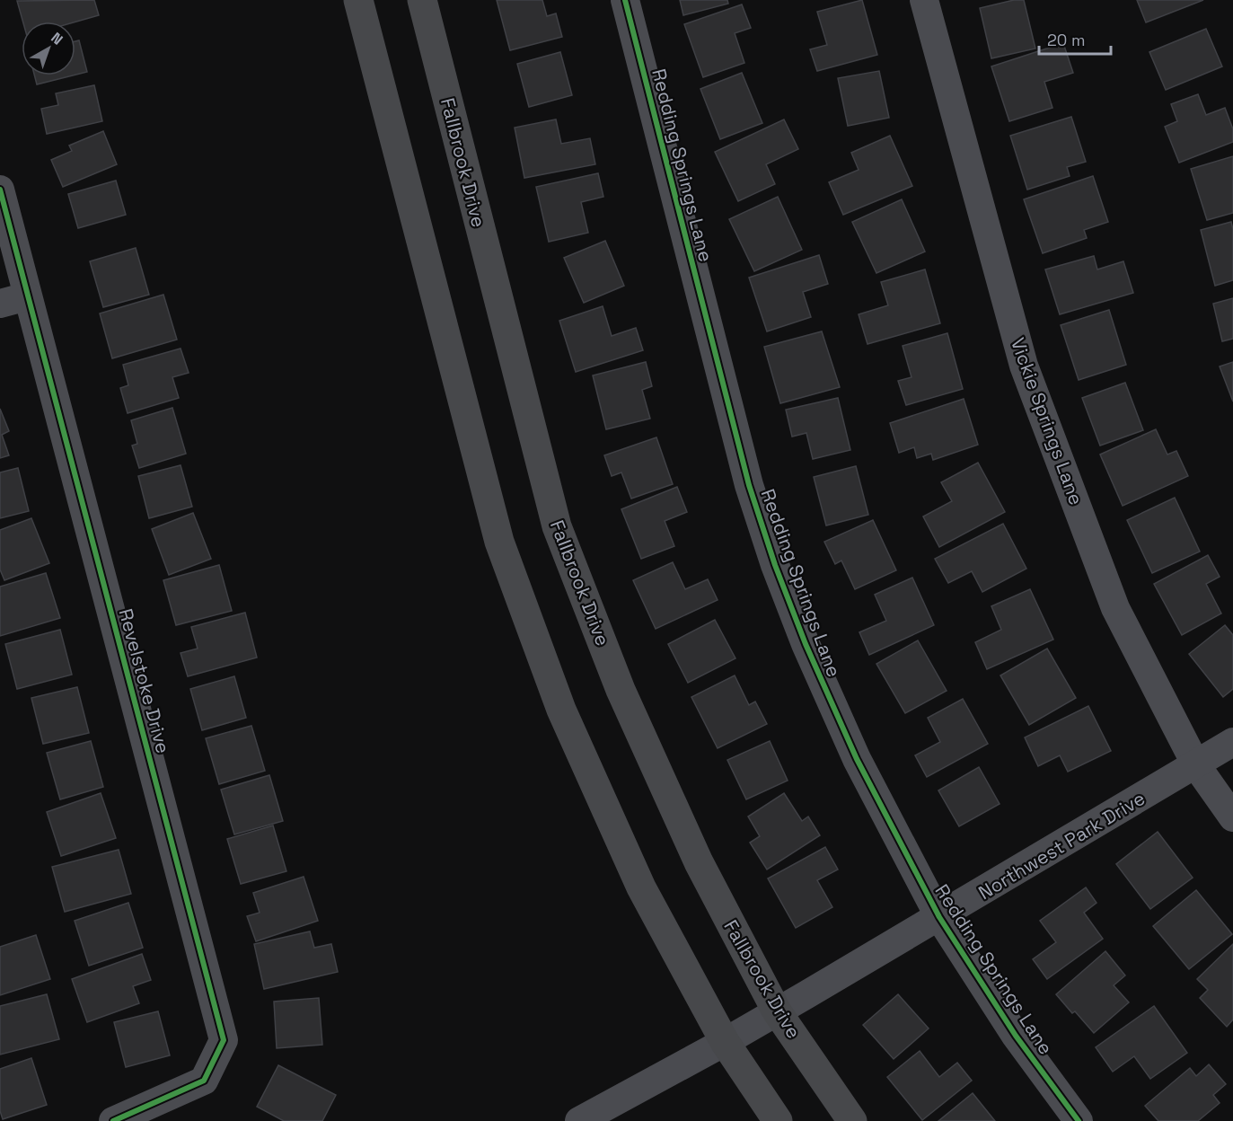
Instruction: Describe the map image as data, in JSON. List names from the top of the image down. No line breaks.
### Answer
{"streets":{"main road":["Fallbrook Drive"],"street":["Redding Springs Lane","Vickie Springs Lane","Revelstoke Drive","Northwest Park Drive"]},"crossings":[["Fallbrook Drive","Northwest Park Drive"],["Redding Springs Lane","Northwest Park Drive"],["Vickie Springs Lane","Northwest Park Drive"]],"scale_bar":"20 m","north":"top right"}
